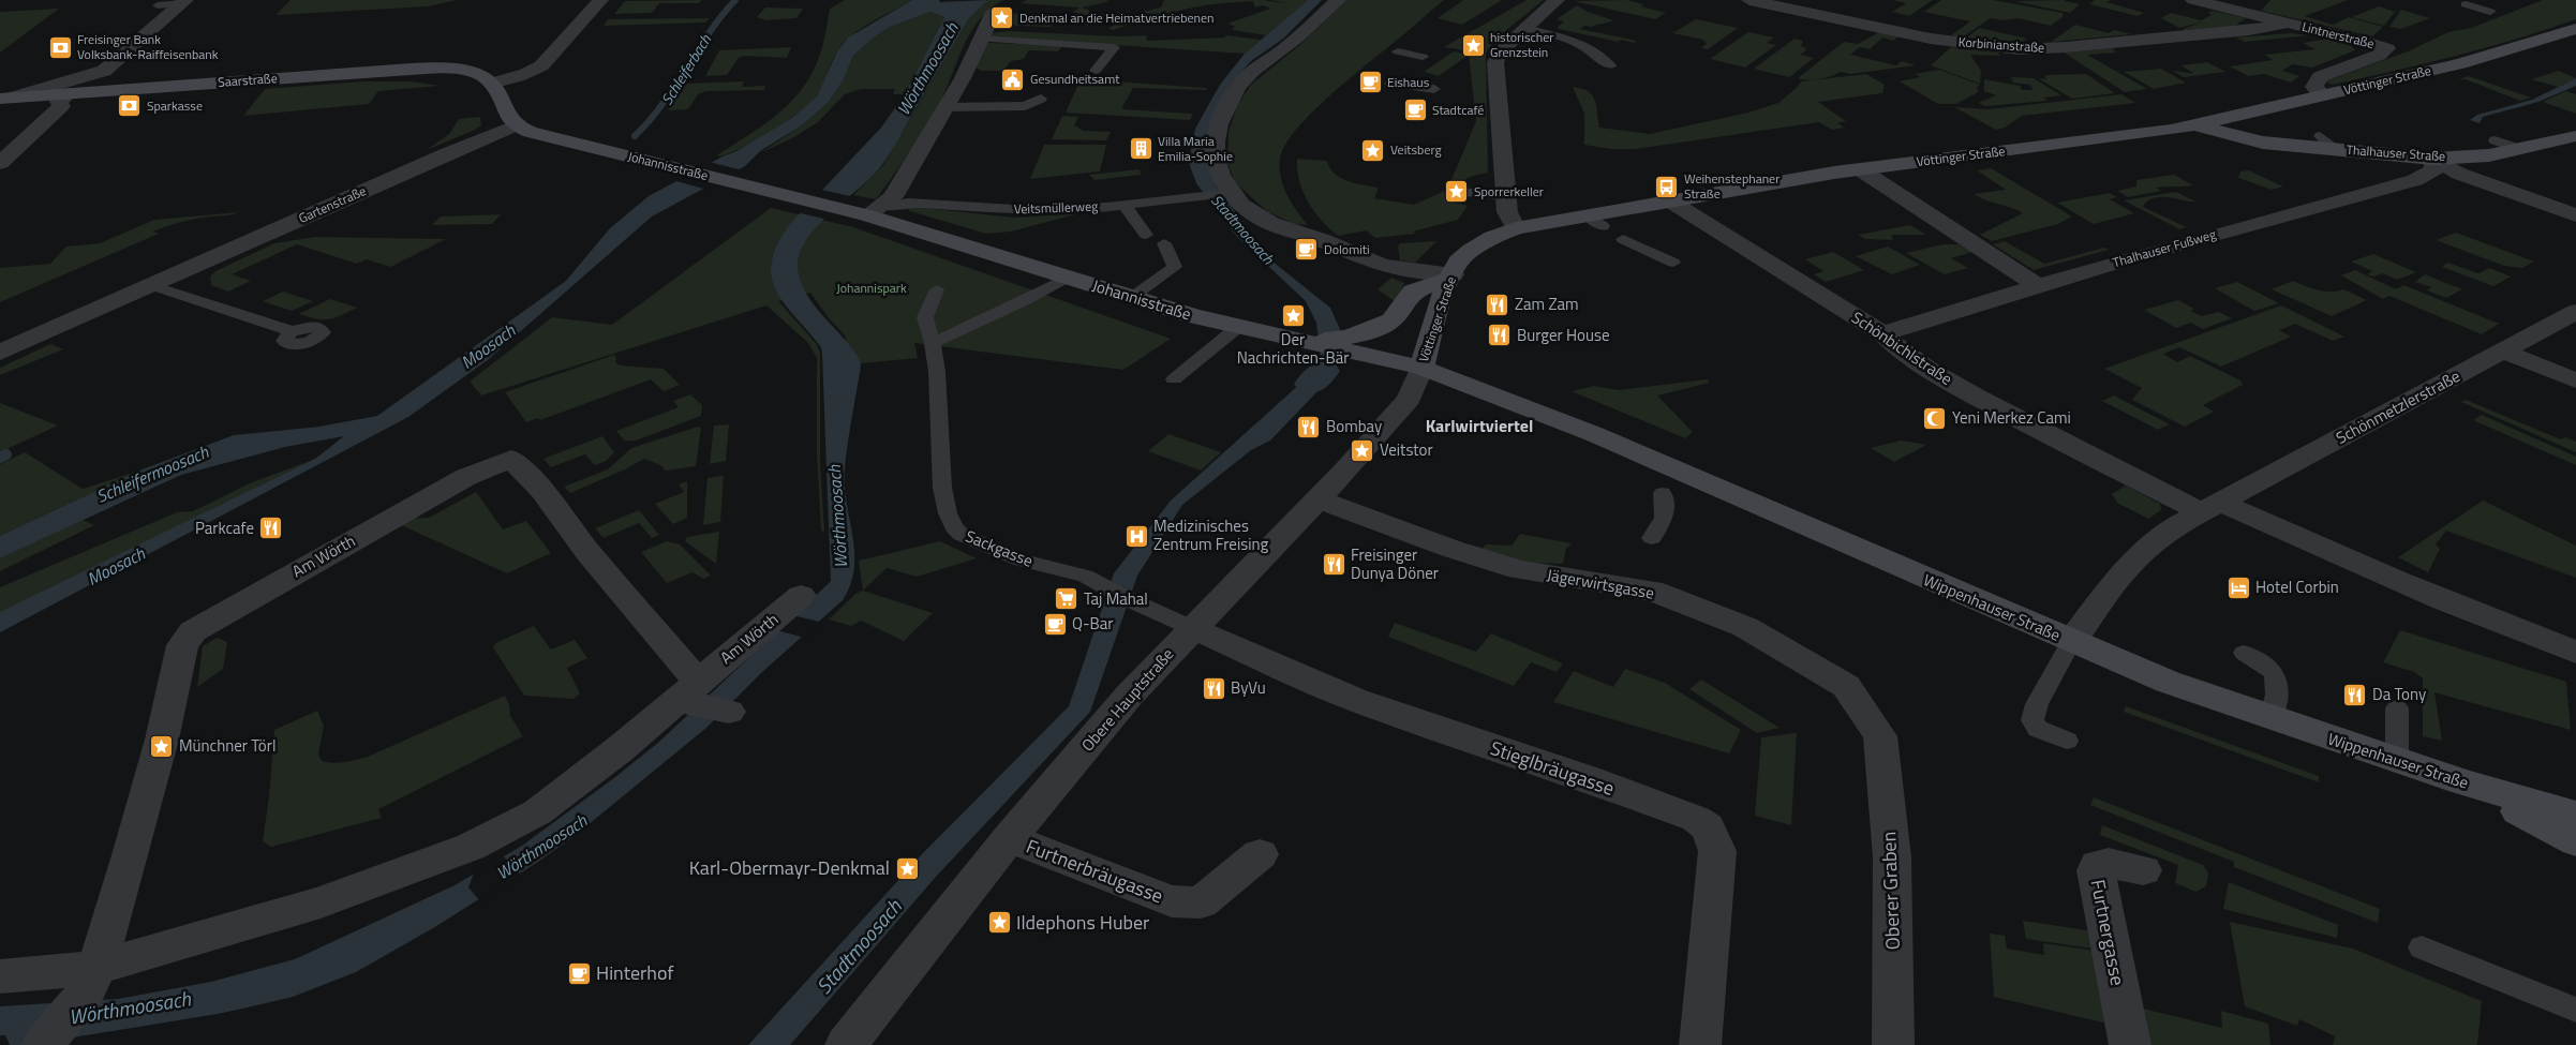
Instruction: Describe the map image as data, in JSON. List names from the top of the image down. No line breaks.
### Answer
{"streets":{"main road":["Saarstraße","Vöttinger Straße","Thalhauser Straße","Johannisstraße","Wippenhauser Straße"],"street":["Lintnerstraße","Korbinianstraße","Gartenstraße","Thalhauser Fußweg","Schönbichlstraße","Schönmetzlerstraße","Am Wörth","Jägerwirtsgasse","Obere Hauptstraße","Stieglbräugasse","Furtnerbräugasse","Oberer Graben","Furtnergasse"],"lane":["Veitsmüllerweg","Sackgasse"]},"crossings":[["Lintnerstraße","Korbinianstraße"],["Lintnerstraße","Vöttinger Straße"],["Vöttinger Straße","Thalhauser Straße"],["Vöttinger Straße","Johannisstraße"],["Vöttinger Straße","Schönbichlstraße"],["Vöttinger Straße","Wippenhauser Straße"],["Vöttinger Straße","Obere Hauptstraße"],["Thalhauser Straße","Thalhauser Fußweg"],["Johannisstraße","Gartenstraße"],["Johannisstraße","Veitsmüllerweg"],["Johannisstraße","Wippenhauser Straße"],["Johannisstraße","Obere Hauptstraße"],["Thalhauser Fußweg","Schönbichlstraße"],["Schönbichlstraße","Schönmetzlerstraße"],["Schönmetzlerstraße","Wippenhauser Straße"],["Sackgasse","Obere Hauptstraße"],["Sackgasse","Stieglbräugasse"],["Jägerwirtsgasse","Obere Hauptstraße"],["Jägerwirtsgasse","Oberer Graben"],["Wippenhauser Straße","Obere Hauptstraße"],["Obere Hauptstraße","Stieglbräugasse"],["Obere Hauptstraße","Furtnerbräugasse"]],"districts":["Karlwirtviertel"],"water":["Wörthmoosach","Schleiferbach","Stadtmoosach","Moosach","Schleifermoosach"],"parks":["Johannispark"],"places":{"place":["Denkmal an die Heimatvertriebenen","historischer Grenzstein","Veitsberg","Sporrerkeller","Der Nachrichten-Bär","Veitstor","Münchner Törl","Karl-Obermayr-Denkmal","Ildephons Huber"],"bank":["Freisinger Bank Volksbank-Raiffeisenbank","Sparkasse"],"public building":["Gesundheitsamt"],"cafe":["Eishaus","Stadtcafé","Dolomiti","Q-Bar","Hinterhof"],"building":["Villa Maria Emilia-Sophie"],"bus stop":["Weihenstephaner Straße"],"restaurant":["Zam Zam","Burger House","Bombay","Parkcafe","Freisinger Dunya Döner","ByVu","Da Tony"],"mosque":["Yeni Merkez Cami"],"hospital":["Medizinisches Zentrum Freising"],"hotel":["Hotel Corbin"],"supermarket":["Taj Mahal"]}}
